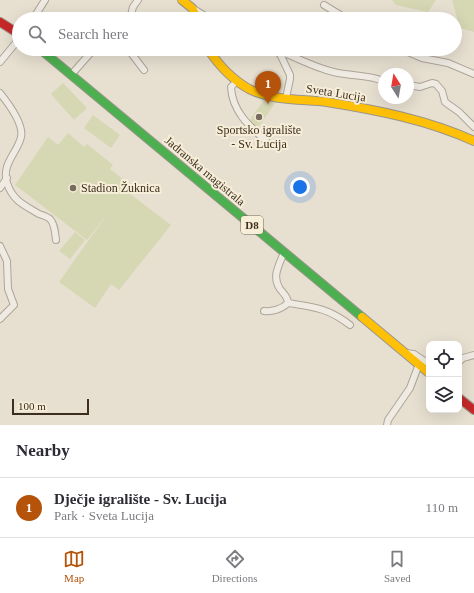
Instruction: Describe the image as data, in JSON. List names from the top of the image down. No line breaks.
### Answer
{"streets":{"main road":["Sveta Lucija","Jadranska magistrala","D8"]},"places":["Sportsko igralište - Sv. Lucija","Stadion Žuknica"],"scale_bar":"100 m","north":"top","page":{"search":"Search here","pins":"1","scale":"100 m","heading":"Nearby","list":[{"mark":"1","name":"Dječje igralište - Sv. Lucija","note":"Park · Sveta Lucija","value":"110 m"}],"nav":["Map","Directions","Saved"]}}
